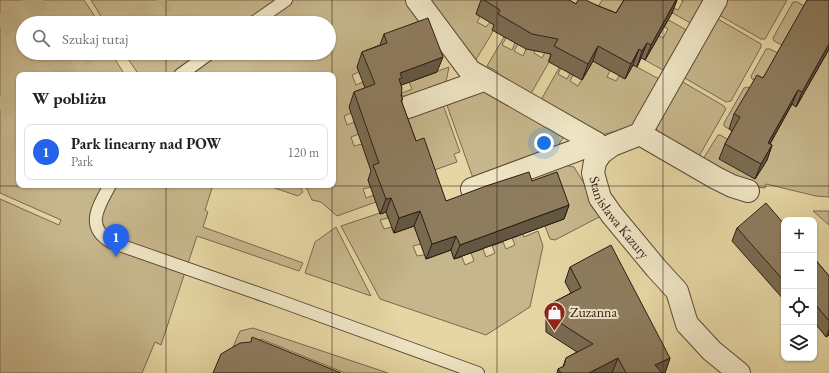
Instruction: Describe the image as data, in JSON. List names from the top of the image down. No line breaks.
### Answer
{"streets":{"street":["Stanisława Kazury"]},"places":{"shop":["Zuzanna"]},"page":{"search":"Szukaj tutaj","heading":"W pobliżu","list":[{"mark":"1","name":"Park linearny nad POW","note":"Park","value":"120 m"}],"map_buttons":["+","−"],"pins":"1"}}
